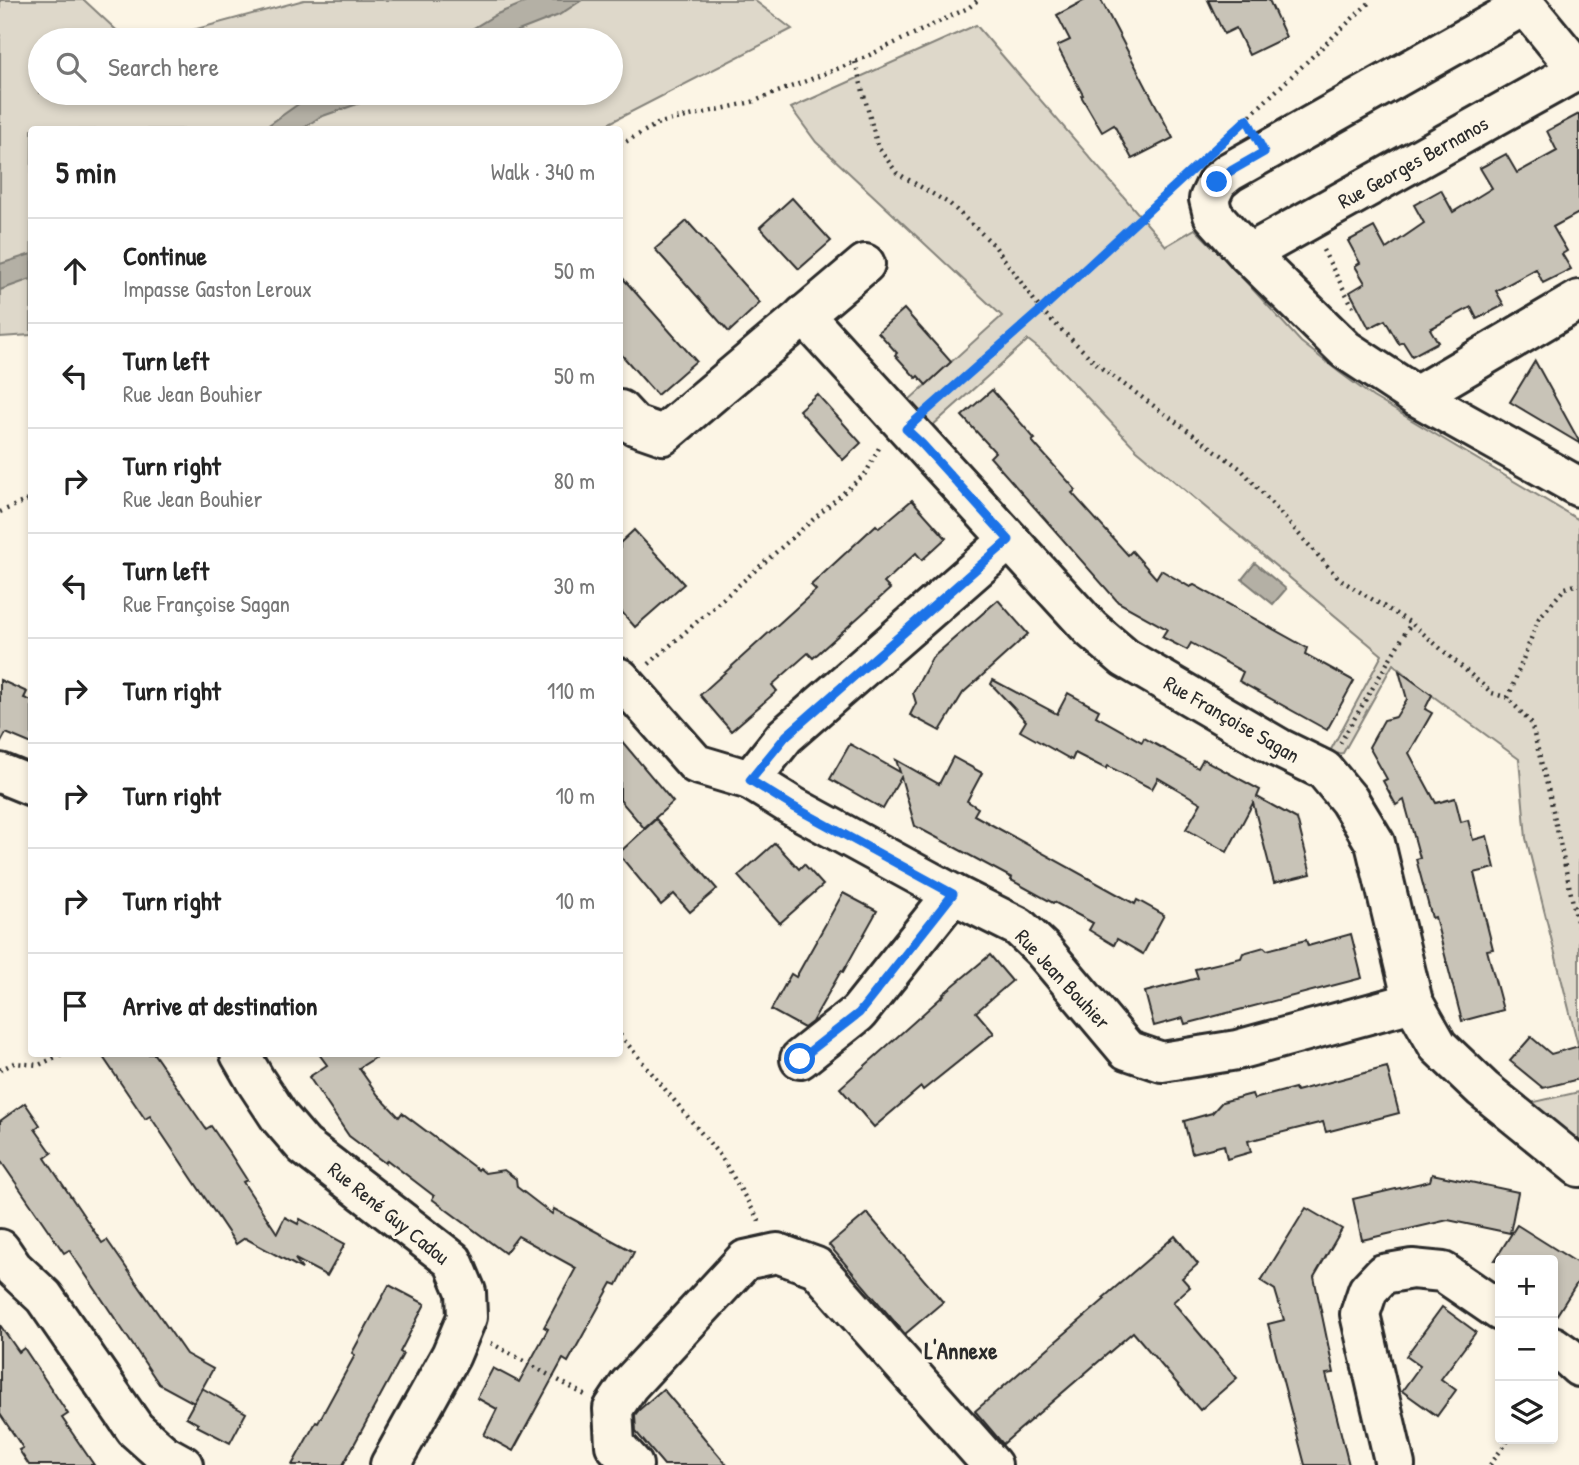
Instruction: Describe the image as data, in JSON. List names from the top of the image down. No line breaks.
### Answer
{"streets":{"street":["Rue Georges Bernanos","Rue Françoise Sagan","Rue Jean Bouhier","Rue René Guy Cadou"]},"crossings":[["Rue Françoise Sagan","Rue Jean Bouhier"]],"districts":["L'Annexe"],"page":{"search":"Search here","heading":["5 min","Walk · 340 m"],"list":[["Continue","Impasse Gaston Leroux","50 m"],["Turn left","Rue Jean Bouhier","50 m"],["Turn right","Rue Jean Bouhier","80 m"],["Turn left","Rue Françoise Sagan","30 m"],["Turn right","110 m"],["Turn right","10 m"],["Turn right","10 m"],"Arrive at destination"],"map_buttons":["+","−"]}}
